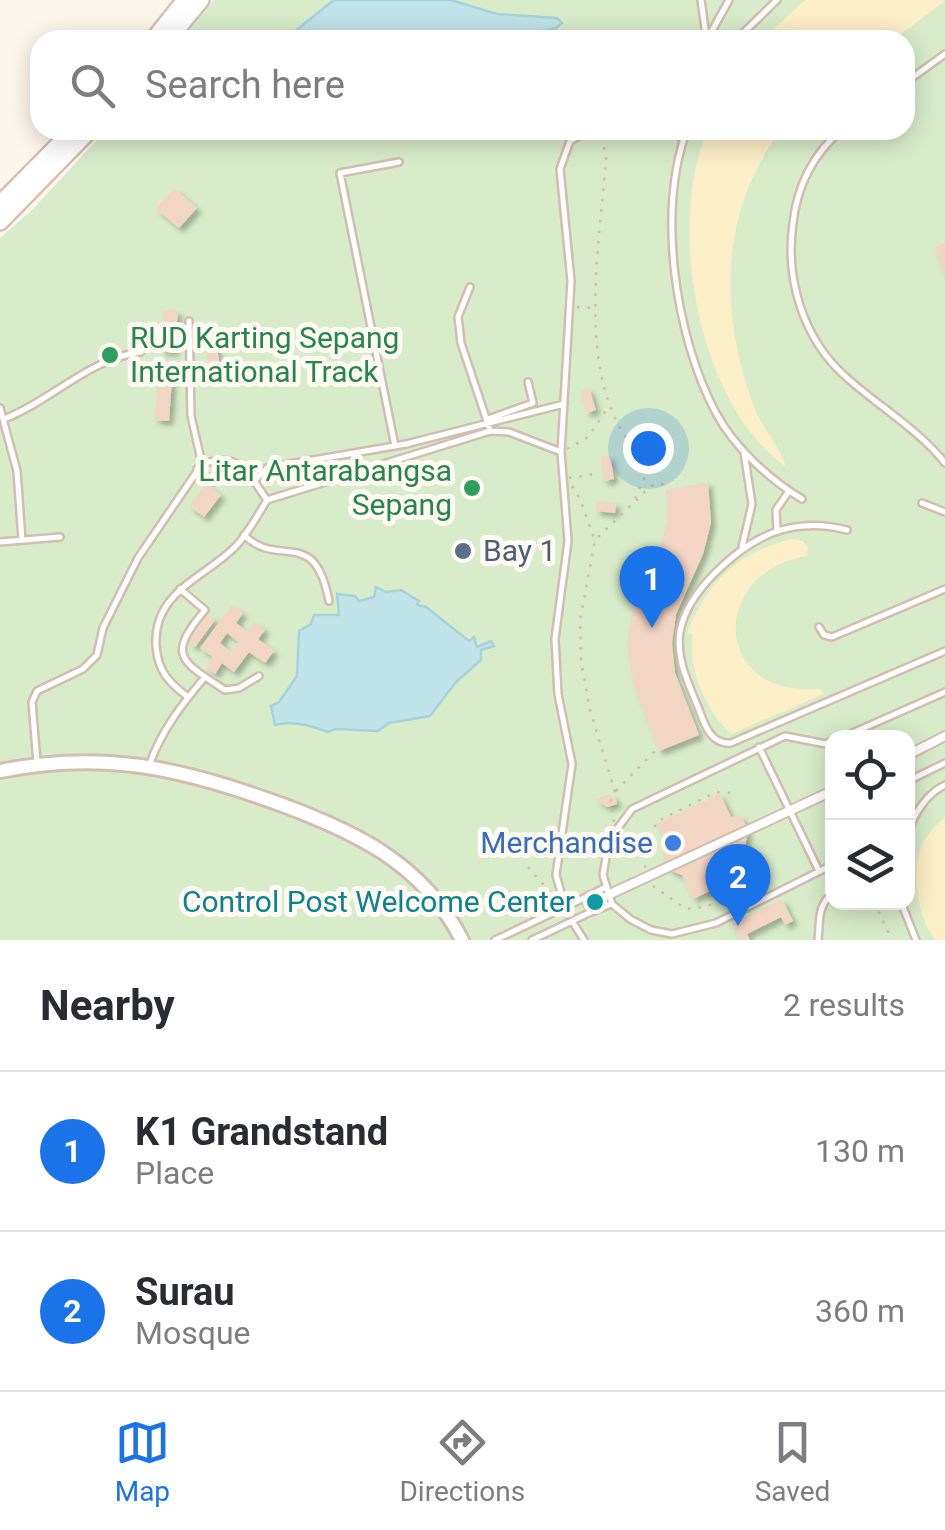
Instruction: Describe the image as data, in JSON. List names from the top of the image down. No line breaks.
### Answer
{"places":["RUD Karting Sepang International Track","Litar Antarabangsa Sepang","Bay 1","Merchandise","Control Post Welcome Center"],"page":{"search":"Search here","pins":["1","2"],"heading":["Nearby","2 results"],"list":[{"mark":"1","name":"K1 Grandstand","note":"Place","value":"130 m"},{"mark":"2","name":"Surau","note":"Mosque","value":"360 m"}],"nav":["Map","Directions","Saved"]}}
